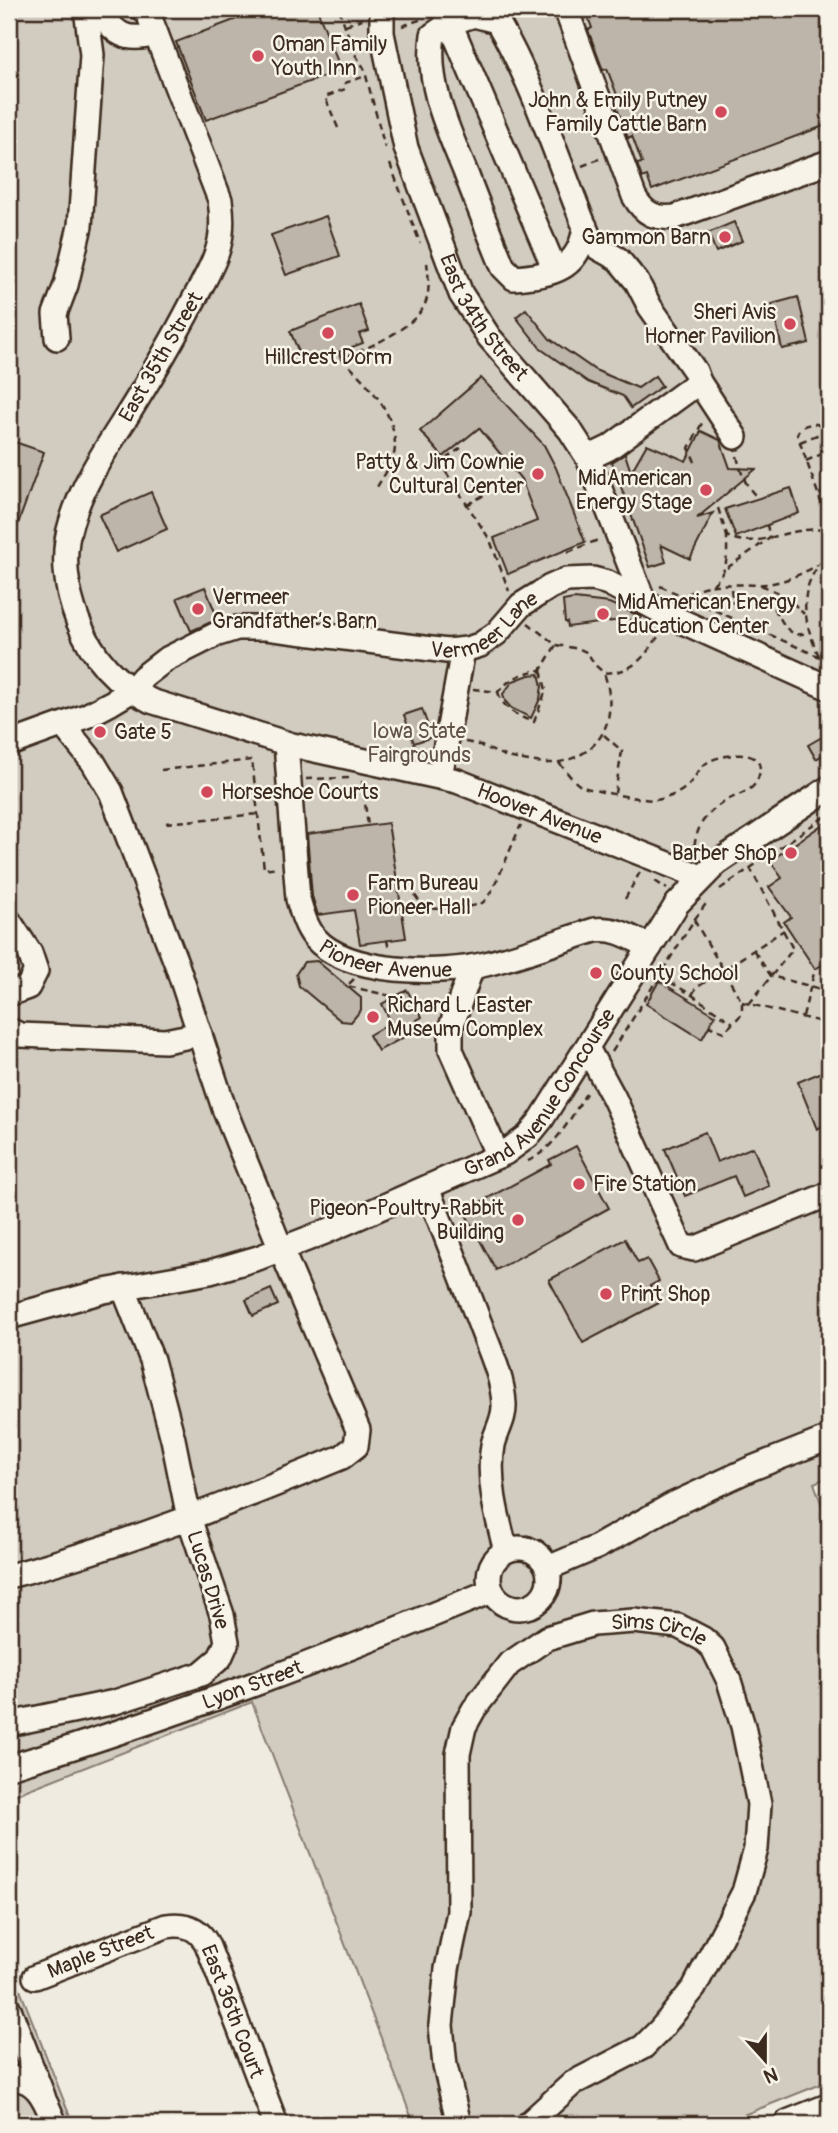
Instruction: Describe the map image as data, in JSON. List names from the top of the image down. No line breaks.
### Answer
{"streets":{"street":["East 34th Street","East 35th Street","Vermeer Lane","Hoover Avenue","Pioneer Avenue","Grand Avenue Concourse","Lucas Drive","Sims Circle","Lyon Street","Maple Street","East 36th Court"]},"crossings":[["East 34th Street","Vermeer Lane"],["East 35th Street","Vermeer Lane"],["East 35th Street","Hoover Avenue"],["Vermeer Lane","Hoover Avenue"],["Hoover Avenue","Pioneer Avenue"],["Hoover Avenue","Grand Avenue Concourse"],["Pioneer Avenue","Grand Avenue Concourse"],["Grand Avenue Concourse","Lucas Drive"],["Maple Street","East 36th Court"]],"parks":["Iowa State Fairgrounds"],"places":["Oman Family Youth Inn","John & Emily Putney Family Cattle Barn","Gammon Barn","Sheri Avis Horner Pavilion","Hillcrest Dorm","Patty & Jim Cownie Cultural Center","MidAmerican Energy Stage","Vermeer Grandfather’s Barn","MidAmerican Energy Education Center","Gate 5","Horseshoe Courts","Barber Shop","Farm Bureau Pioneer Hall","County School","Richard L. Easter Museum Complex","Fire Station","Pigeon-Poultry-Rabbit Building","Print Shop"],"north":"bottom"}
